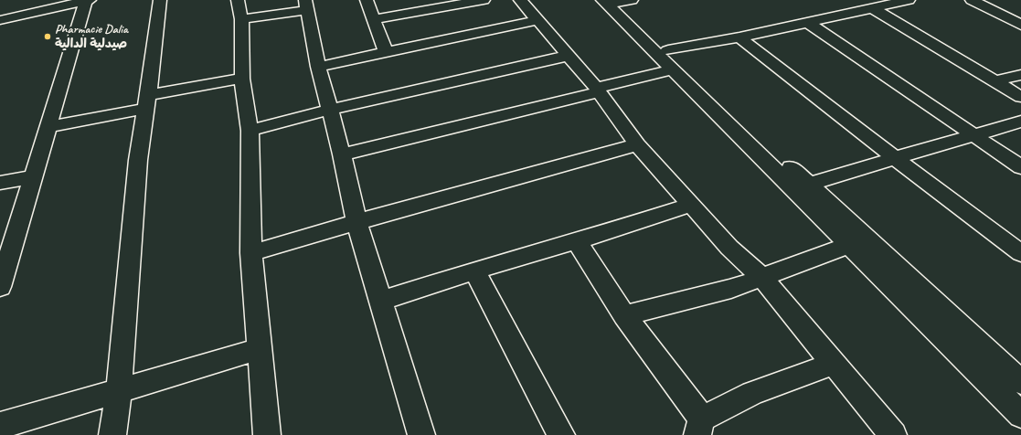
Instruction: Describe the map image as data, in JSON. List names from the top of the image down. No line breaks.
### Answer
{"places":["Pharmacie Dalia صيدلية الدالية"]}
